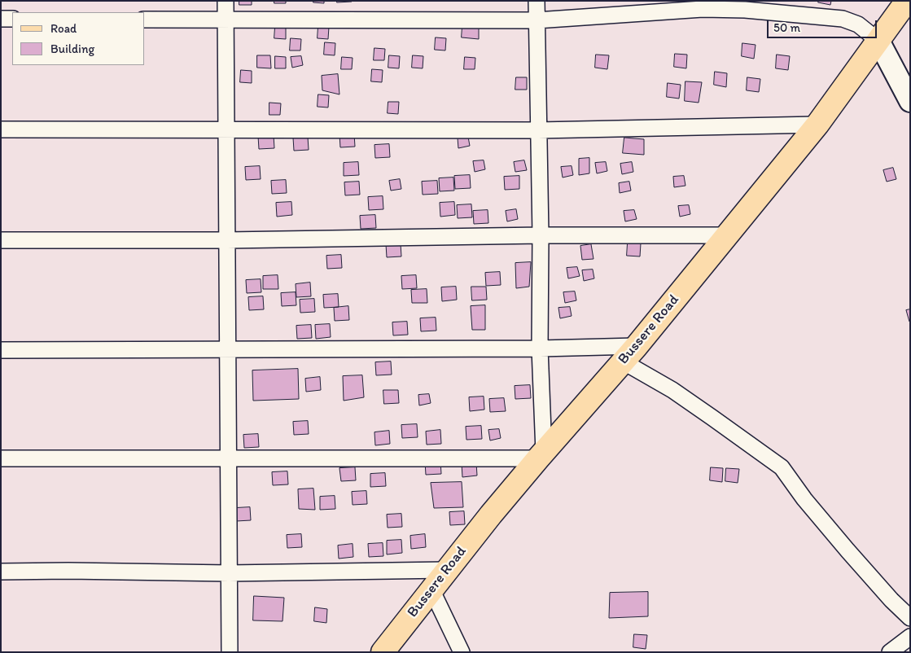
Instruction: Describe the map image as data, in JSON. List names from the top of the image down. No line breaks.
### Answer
{"streets":{"main road":["Bussere Road"]},"legend":["Road","Building"],"scale_bar":"50 m"}
